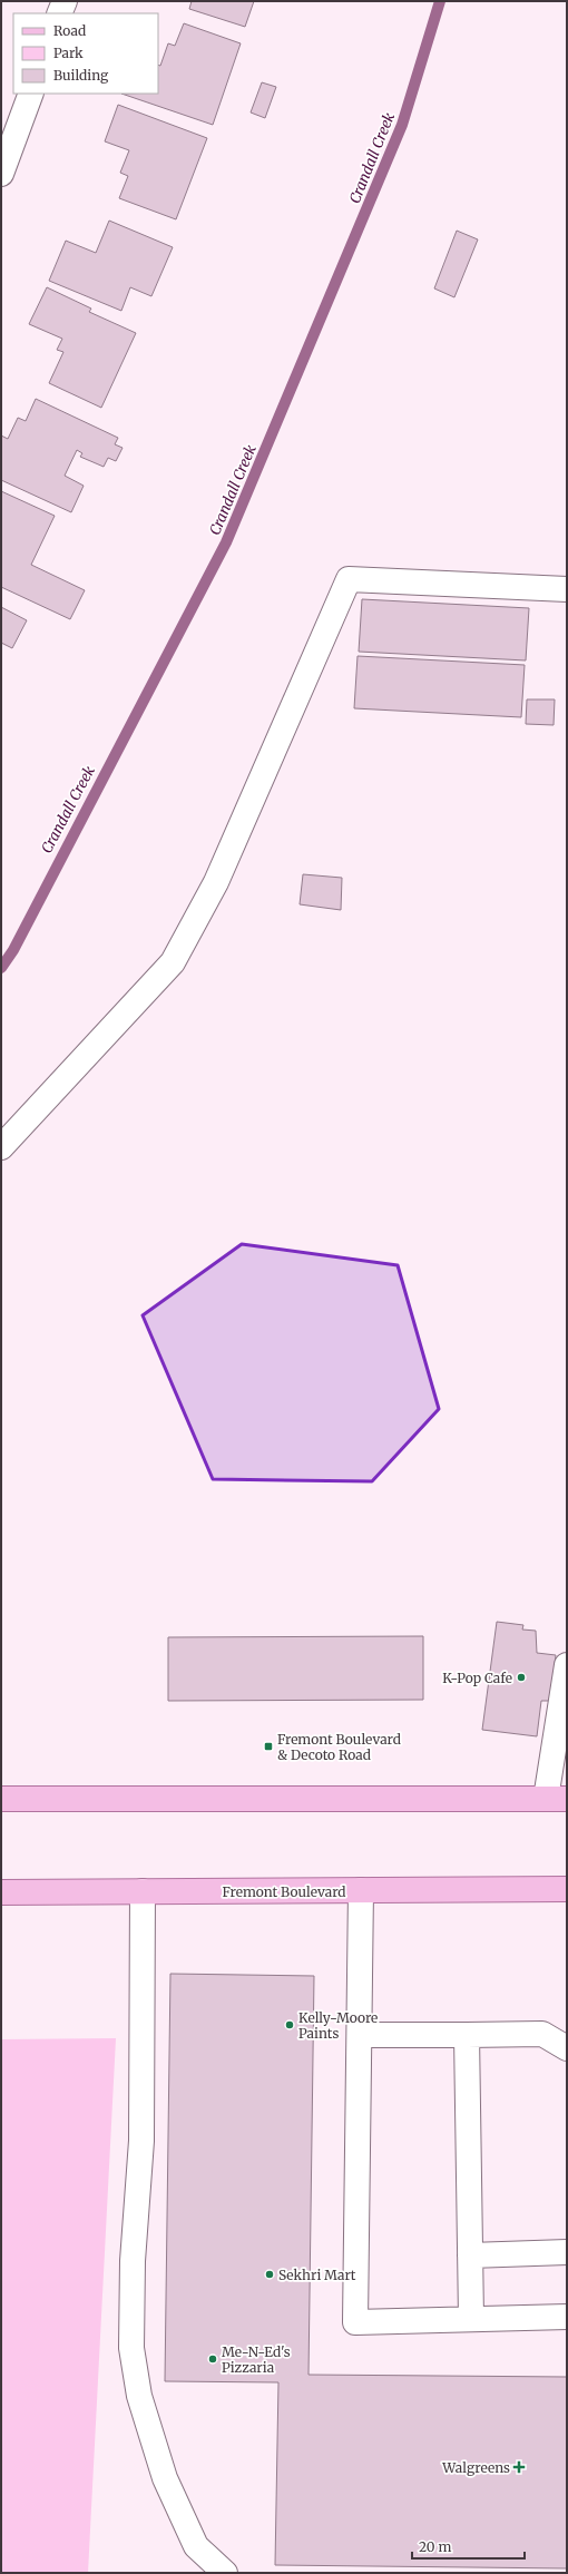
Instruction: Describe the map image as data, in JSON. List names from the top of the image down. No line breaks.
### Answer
{"streets":{"main road":["Fremont Boulevard"]},"water":["Crandall Creek"],"places":{"other":["K-Pop Cafe","Kelly-Moore Paints","Sekhri Mart","Me-N-Ed's Pizzaria"],"transit":["Fremont Boulevard & Decoto Road"],"health":["Walgreens"]},"legend":["Road","Park","Building"],"scale_bar":"20 m"}
